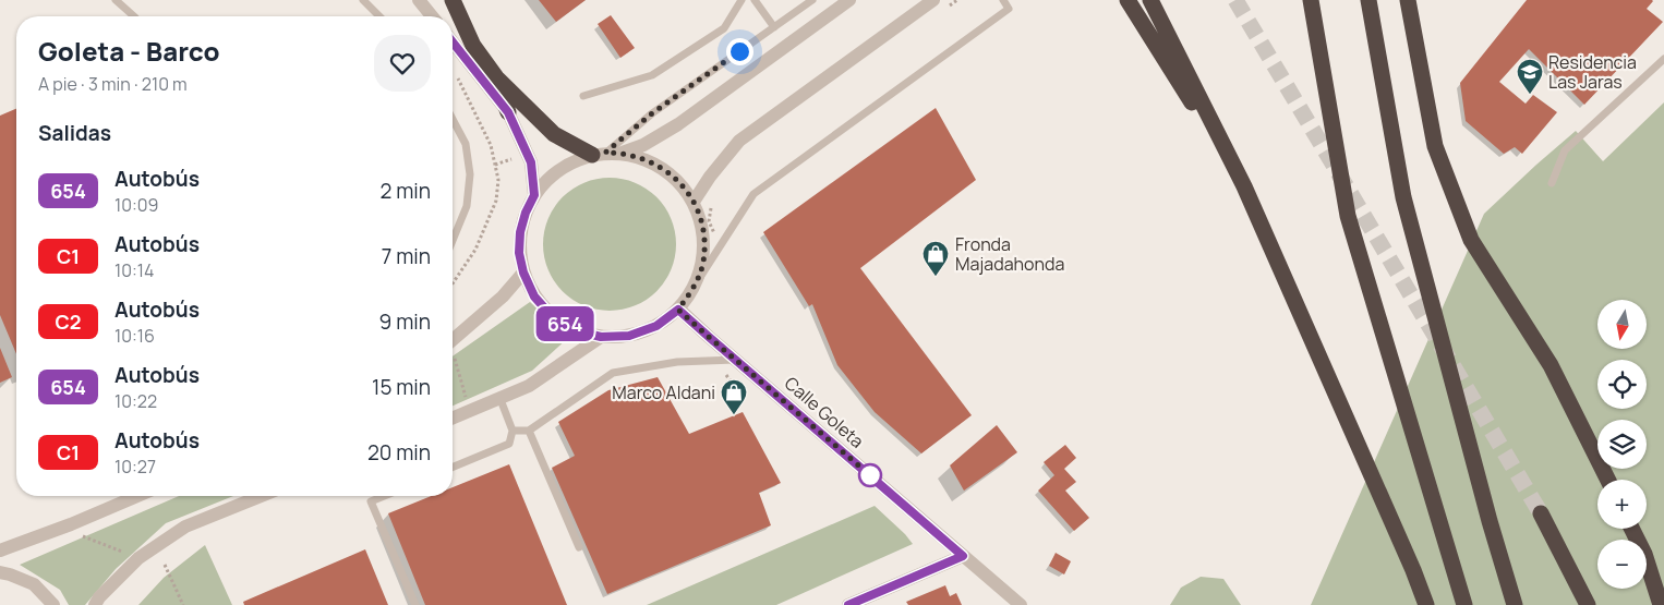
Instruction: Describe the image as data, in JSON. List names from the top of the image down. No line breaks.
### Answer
{"streets":{"street":["Calle Goleta"]},"places":{"school or university":["Residencia Las Jaras"],"shop":["Fronda Majadahonda","Marco Aldani"]},"lines":["bus line 654"],"north":"bottom","page":{"on_map":"654","heading":[["Goleta - Barco","A pie · 3 min · 210 m"],"Salidas"],"list":[{"mark":"654","name":"Autobús","note":"10:09","value":"2 min"},{"mark":"C1","name":"Autobús","note":"10:14","value":"7 min"},{"mark":"C2","name":"Autobús","note":"10:16","value":"9 min"},{"mark":"654","name":"Autobús","note":"10:22","value":"15 min"},{"mark":"C1","name":"Autobús","note":"10:27","value":"20 min"}],"map_buttons":["+","−"]}}
